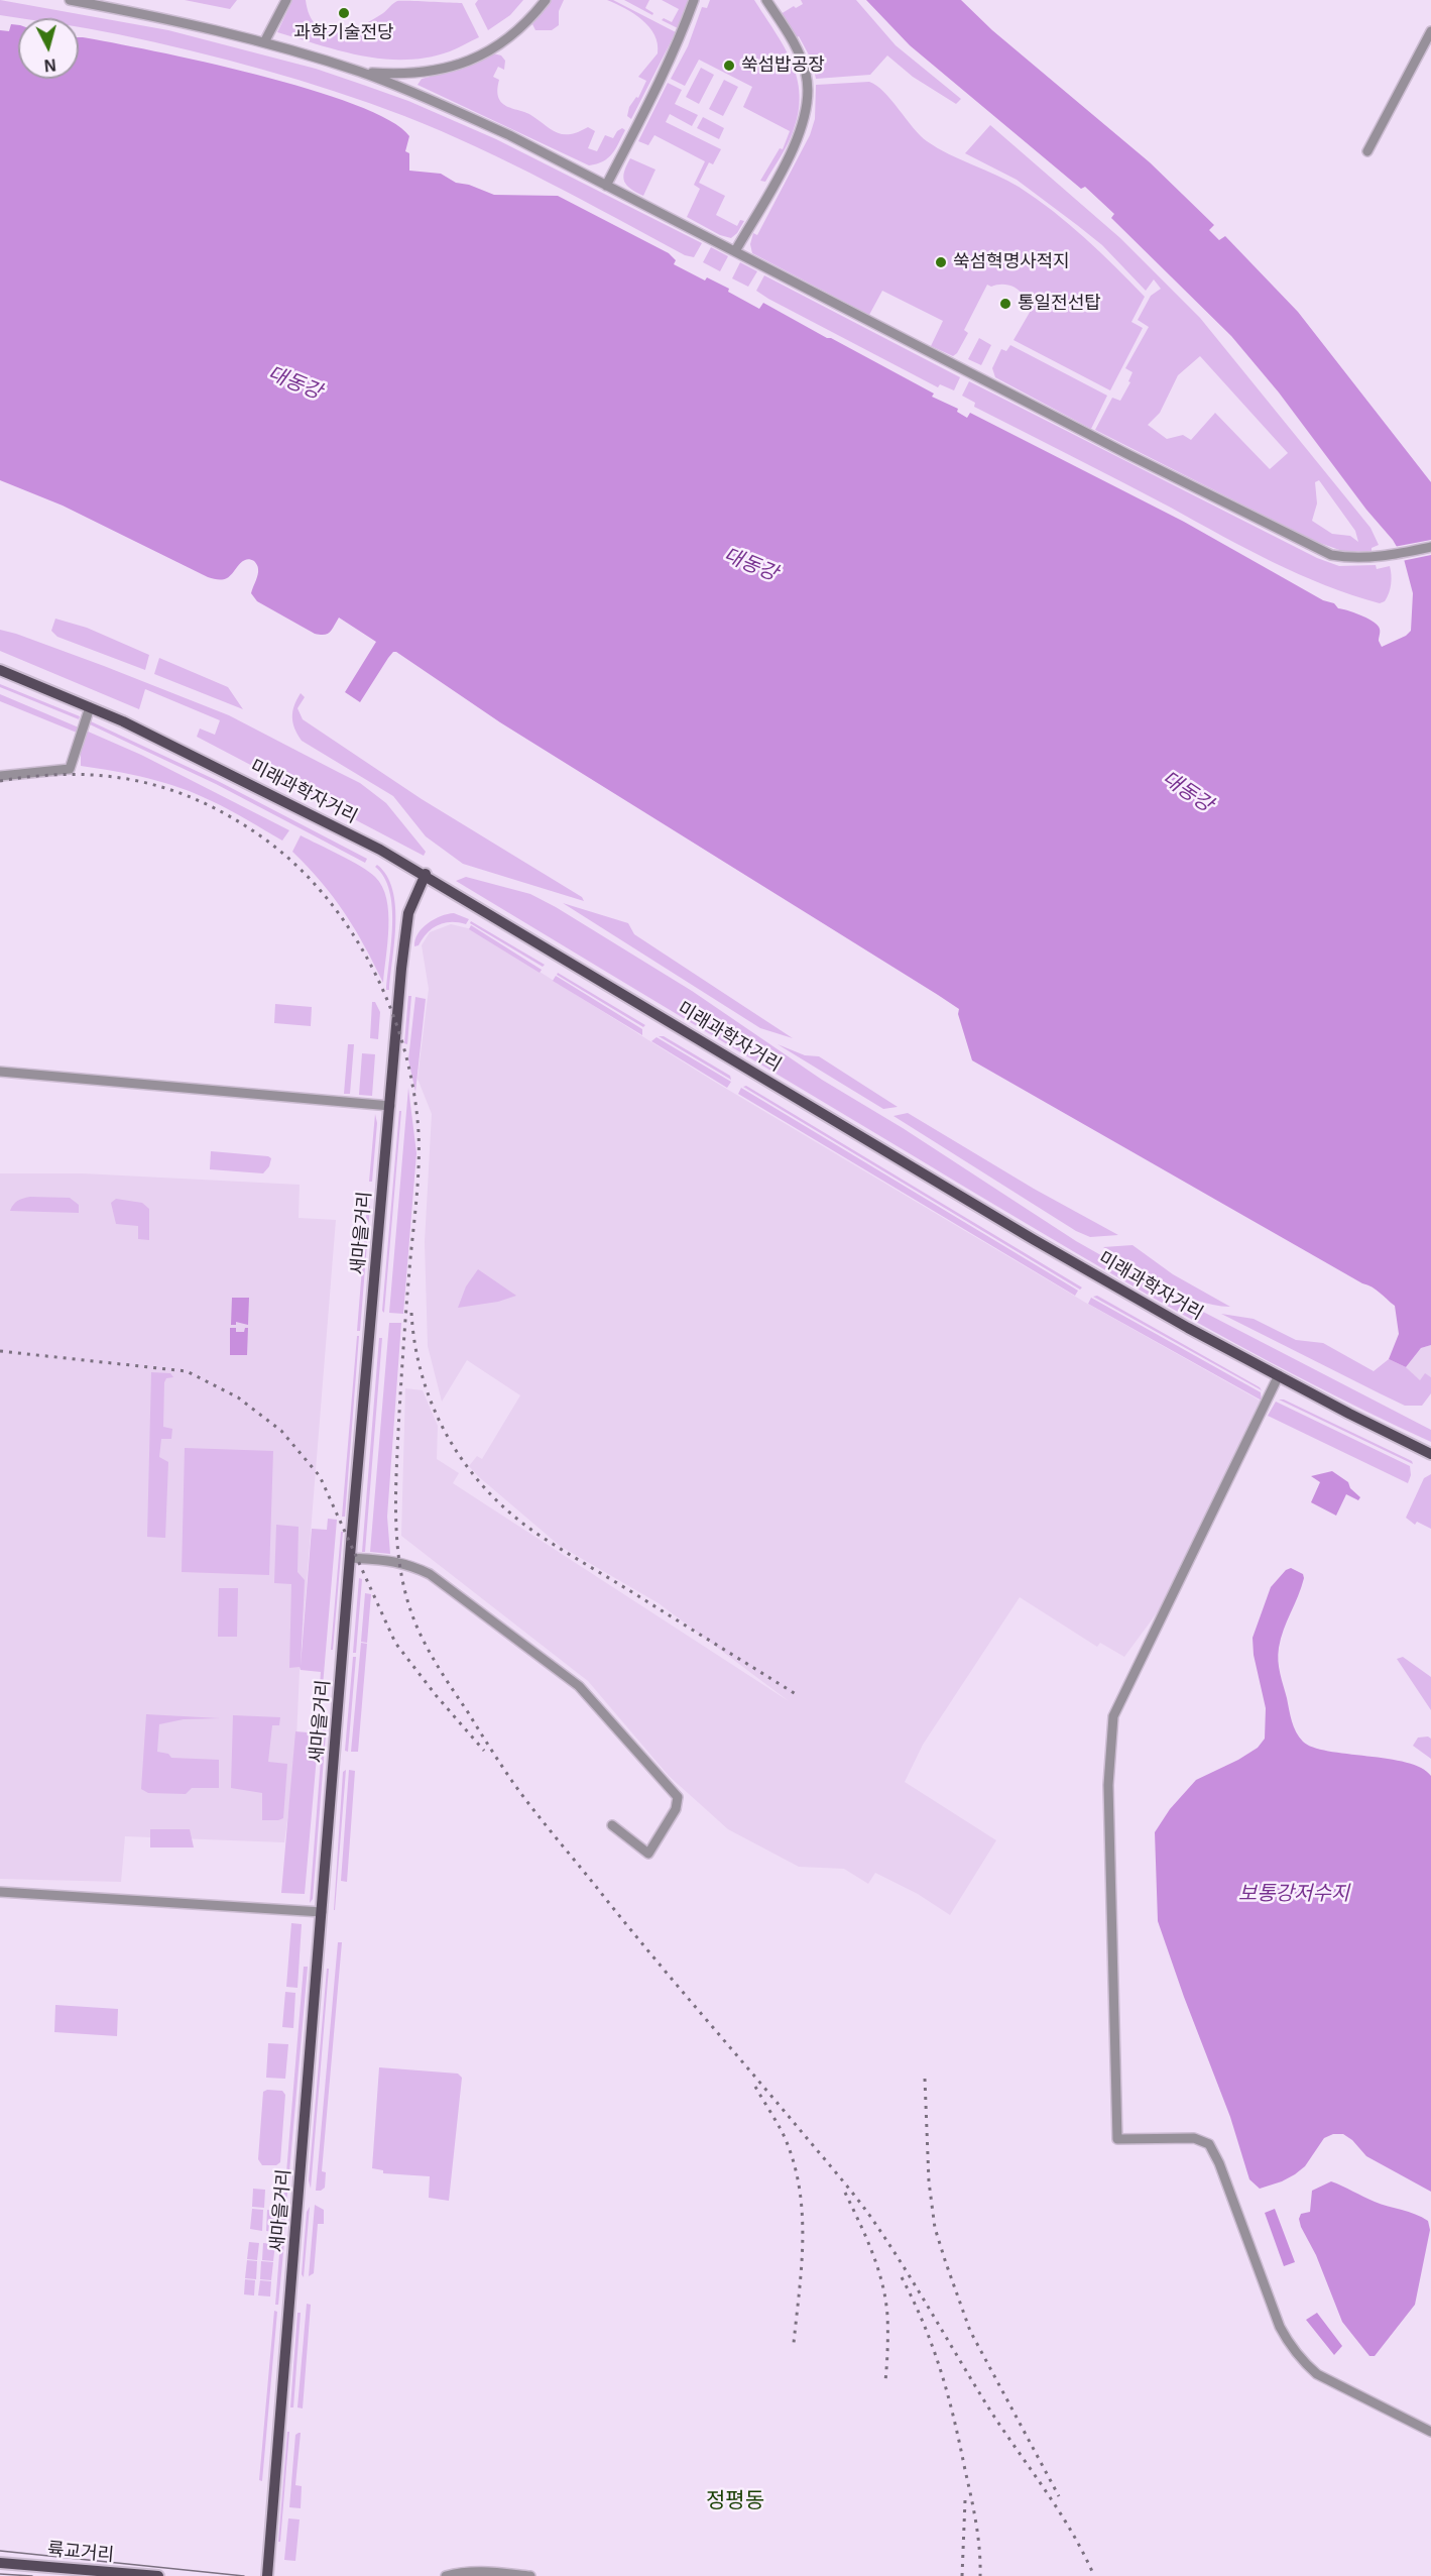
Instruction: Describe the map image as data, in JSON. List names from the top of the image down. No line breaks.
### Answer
{"streets":{"main road":["미래과학자거리","새마을거리","륙교거리"]},"crossings":[["미래과학자거리","새마을거리"]],"districts":["정평동"],"water":["대동강","보통강저수지"],"places":["과학기술전당","쑥섬밥공장","쑥섬혁명사적지","통일전선탑"],"north":"bottom"}
